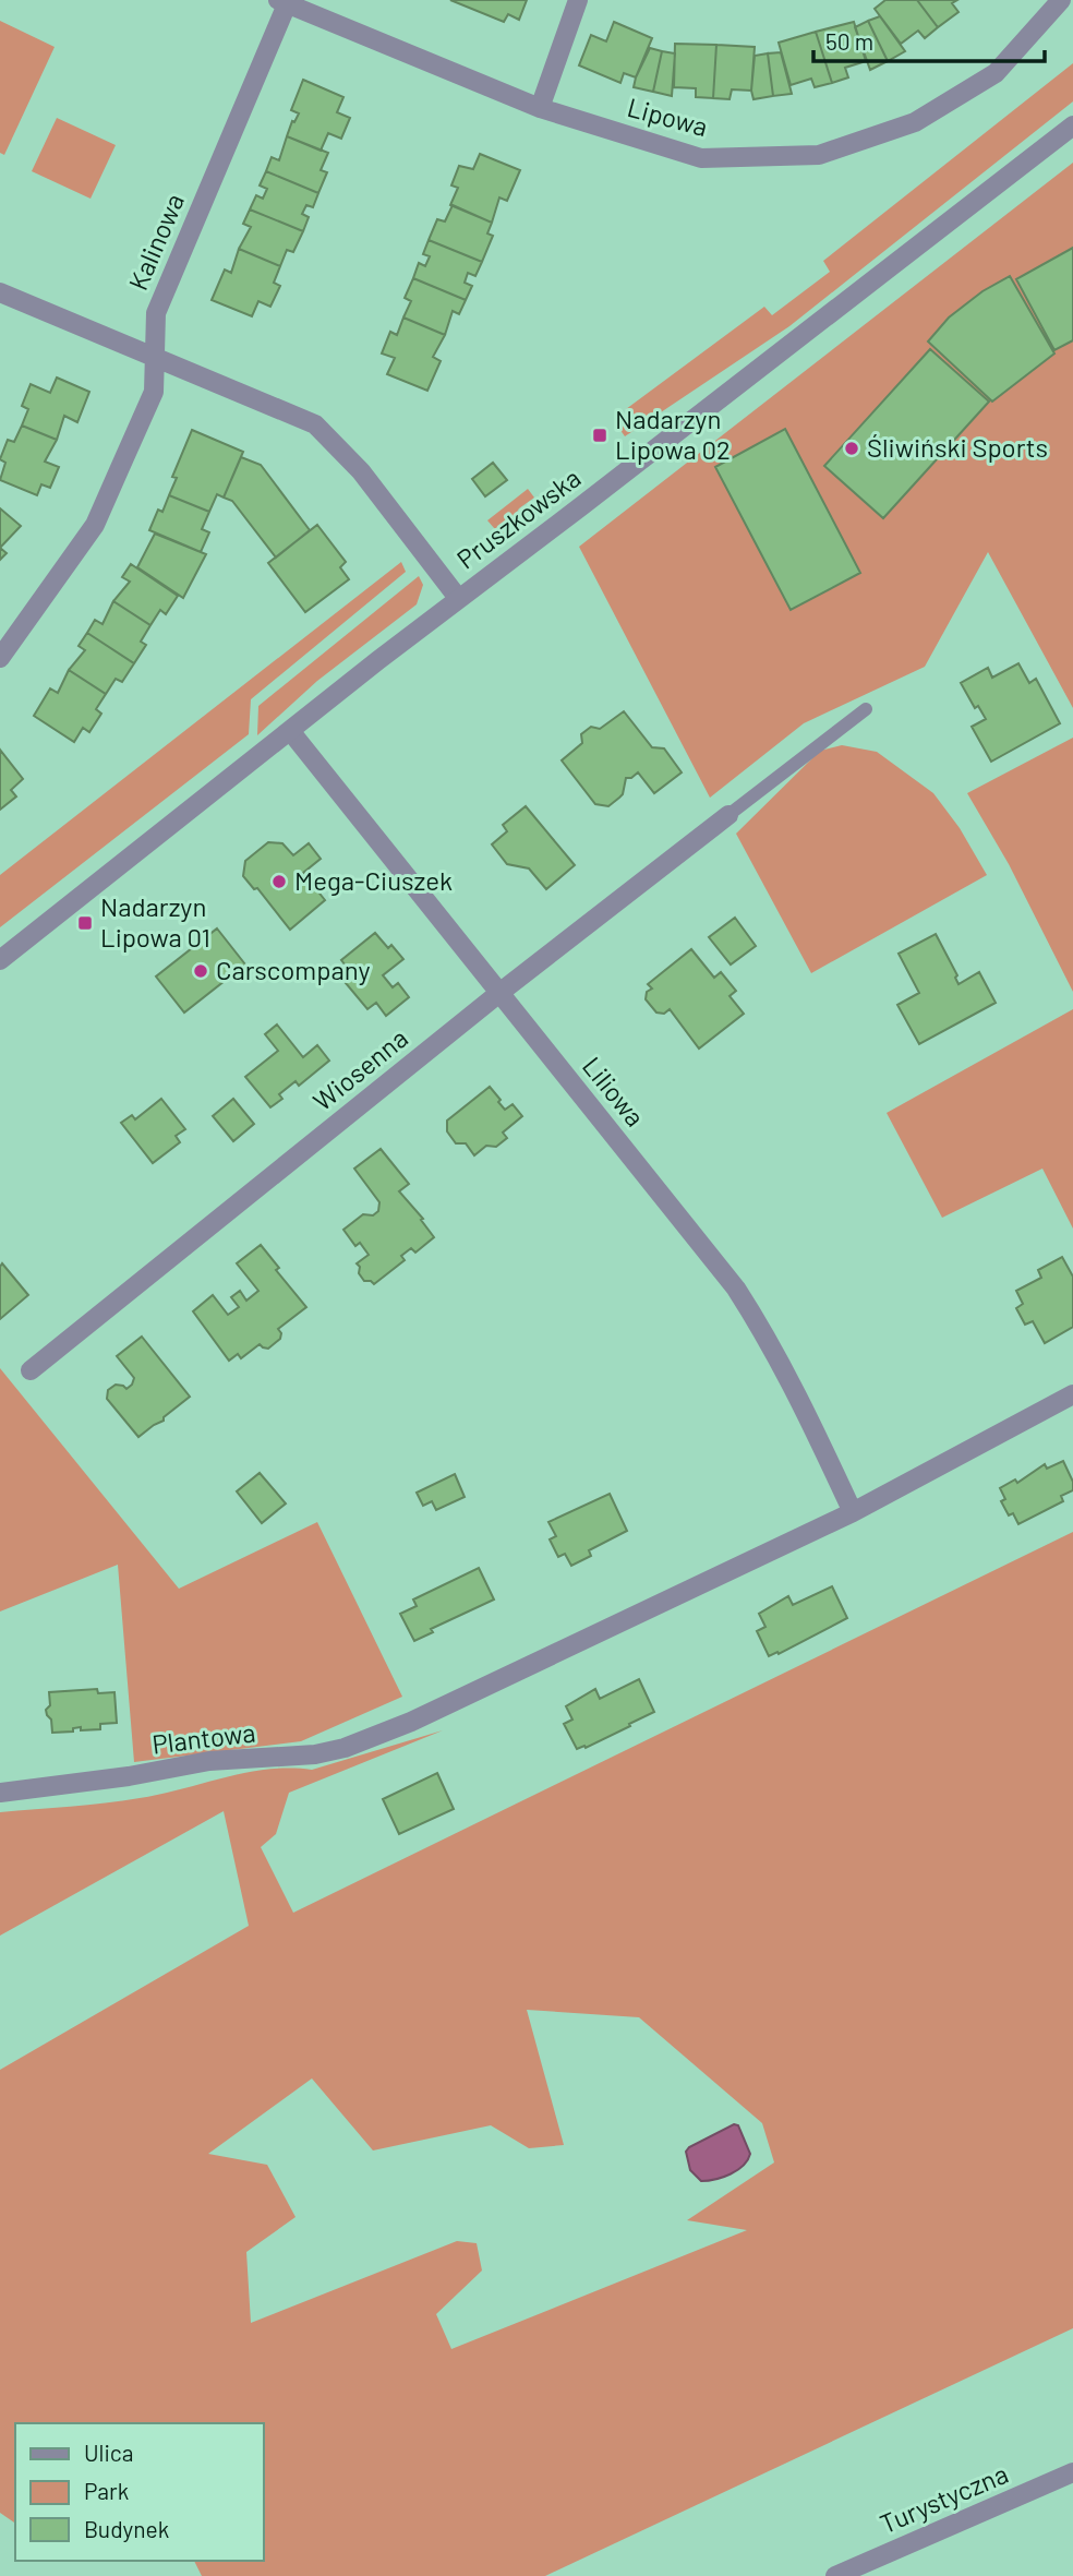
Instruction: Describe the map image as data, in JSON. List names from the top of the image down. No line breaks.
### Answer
{"streets":{"street":["Lipowa","Kalinowa","Pruszkowska","Wiosenna","Liliowa","Plantowa","Turystyczna"]},"crossings":[["Lipowa","Kalinowa"],["Pruszkowska","Liliowa"],["Wiosenna","Liliowa"],["Liliowa","Plantowa"]],"places":{"transit":["Nadarzyn Lipowa 02","Nadarzyn Lipowa 01"],"other":["Śliwiński Sports","Mega-Ciuszek","Carscompany"]},"legend":["Ulica","Park","Budynek"],"scale_bar":"50 m"}
